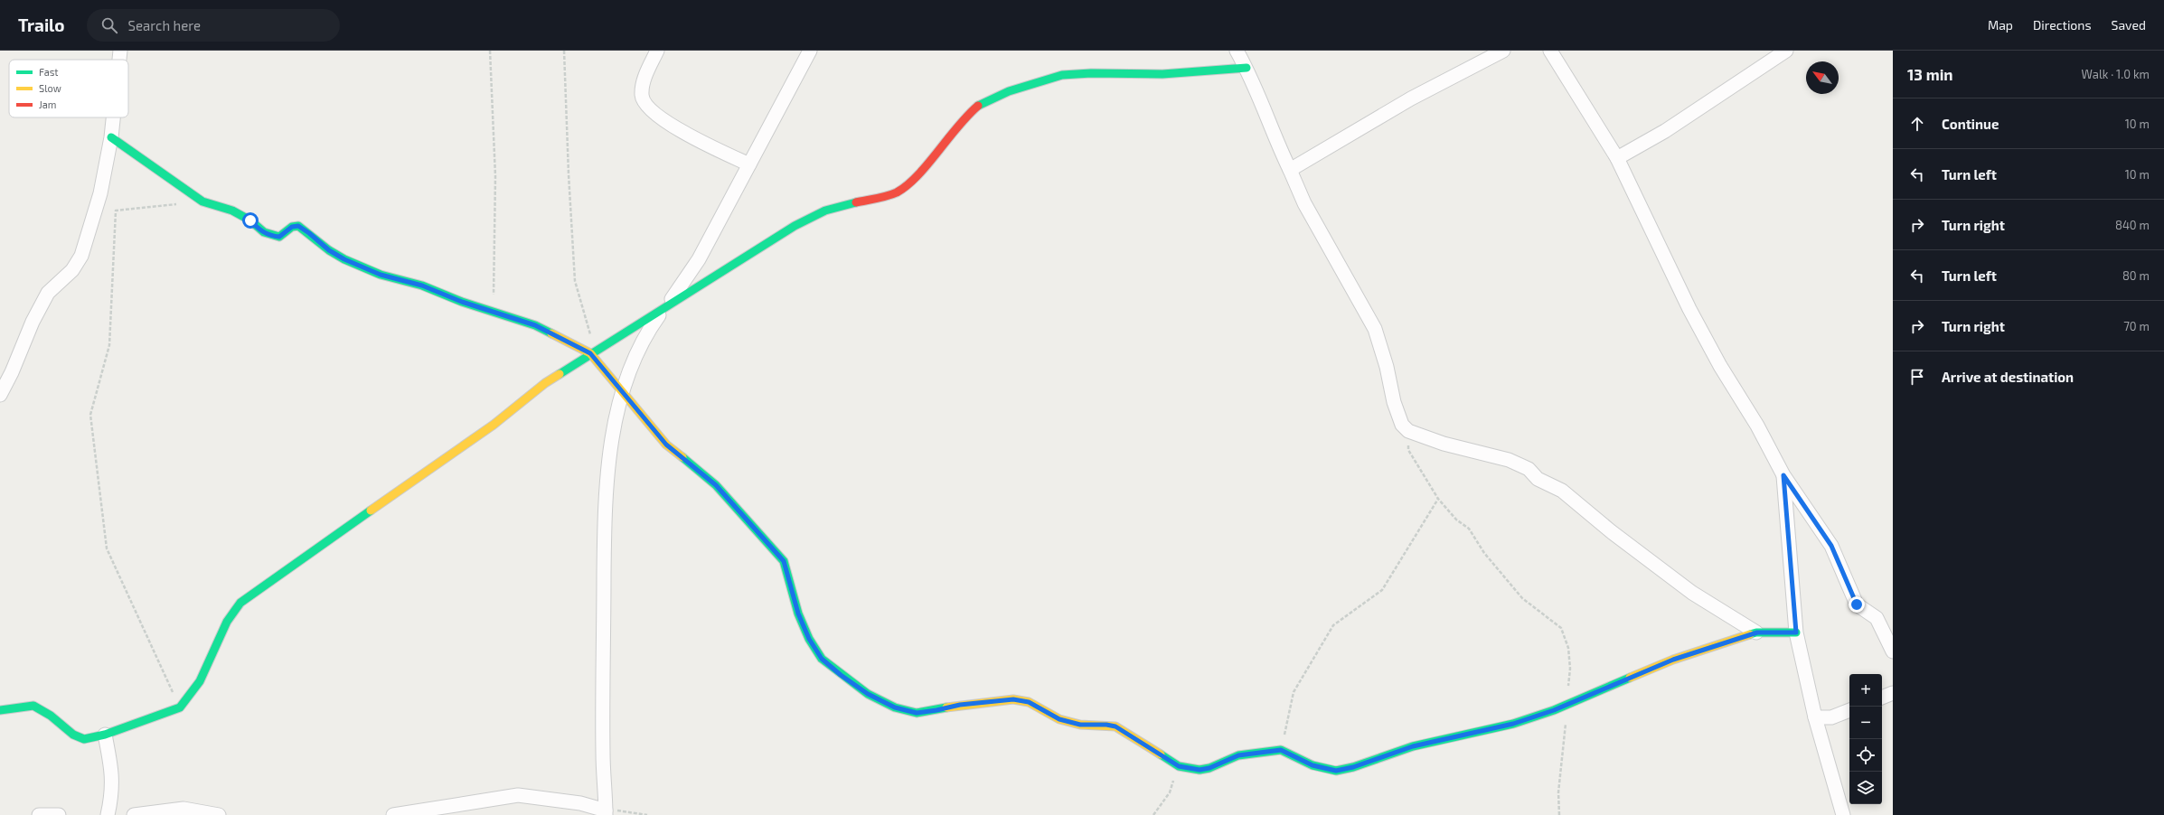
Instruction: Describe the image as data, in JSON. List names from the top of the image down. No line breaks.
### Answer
{"legend":["Fast","Slow","Jam"],"north":"top left","page":{"header":"Trailo","search":"Search here","nav":["Map","Directions","Saved"],"heading":["13 min","Walk · 1.0 km"],"list":[["Continue","10 m"],["Turn left","10 m"],["Turn right","840 m"],["Turn left","80 m"],["Turn right","70 m"],"Arrive at destination"],"map_buttons":["+","−"]}}
